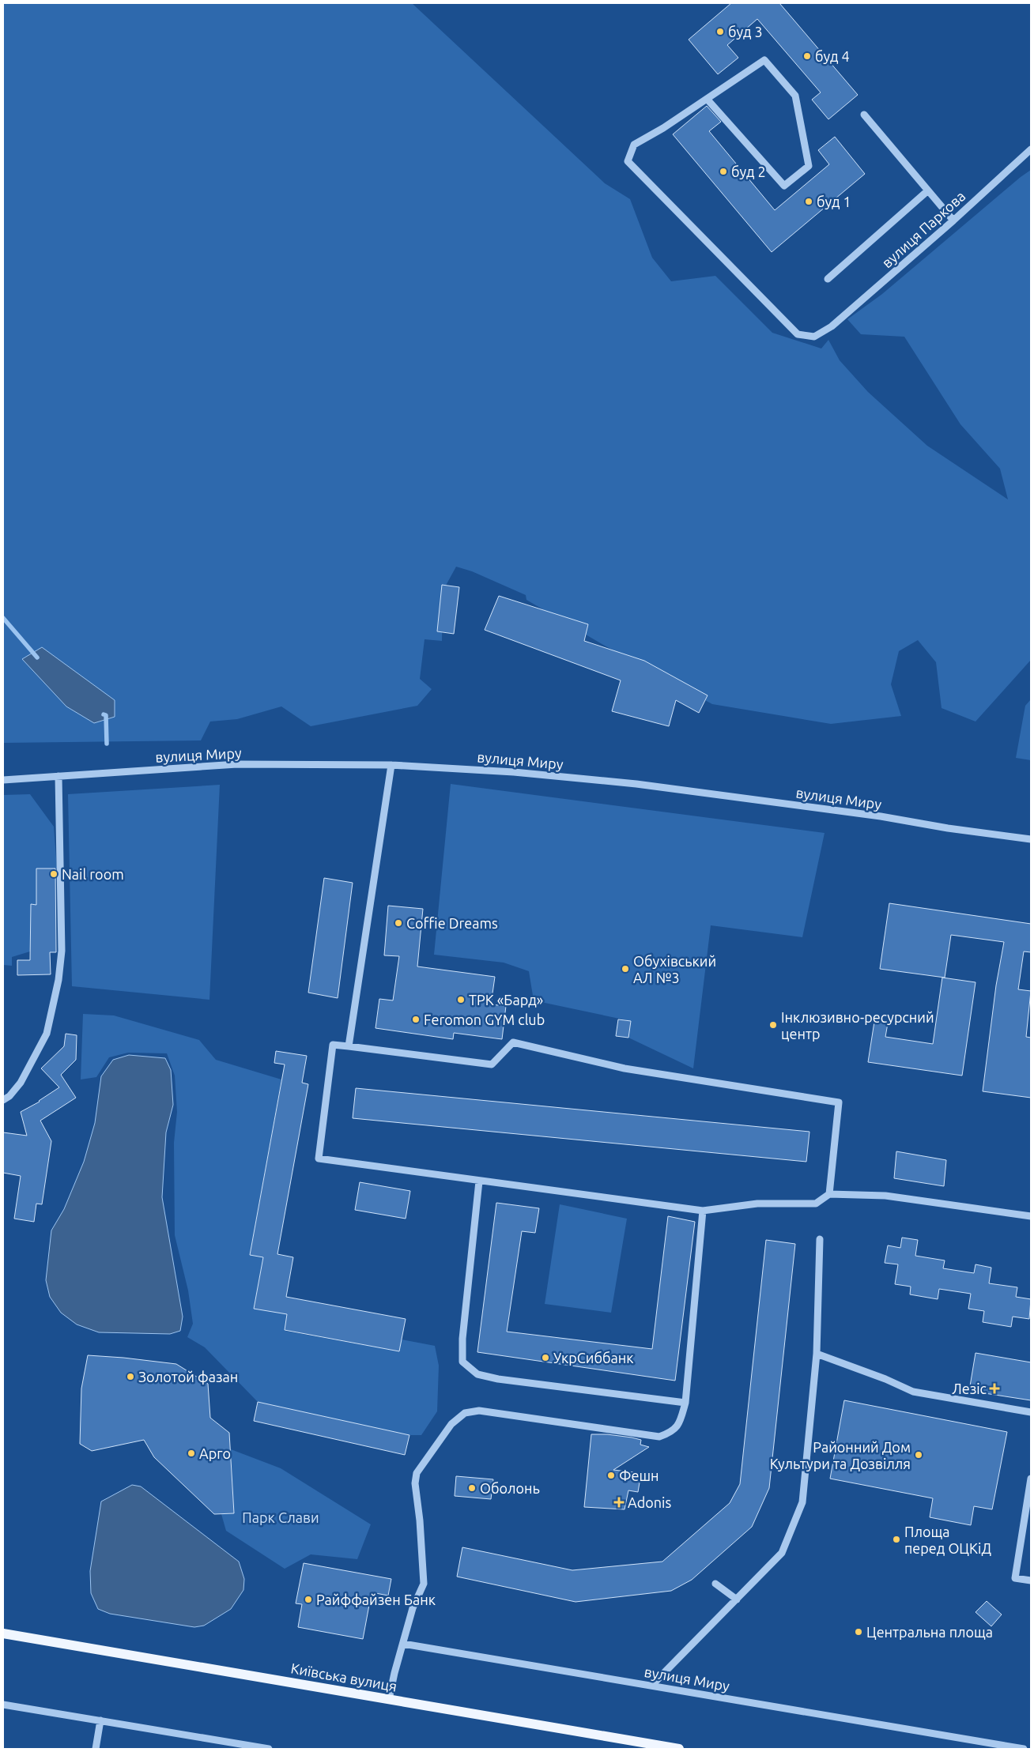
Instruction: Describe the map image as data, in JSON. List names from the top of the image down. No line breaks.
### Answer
{"streets":{"main road":["Київська вулиця"],"street":["вулиця Паркова","вулиця Миру"]},"parks":["Парк Слави"],"places":{"other":["буд 3","буд 4","буд 2","буд 1","Nail room","Coffie Dreams","Обухівський АЛ №3","ТРК «Бард»","Feromon GYM club","Інклюзивно-ресурсний центр","УкрСиббанк","Золотой фазан","Арго","Районний Дом Культури та Дозвілля","Фешн","Оболонь","Площа перед ОЦКіД","Райффайзен Банк","Центральна площа"],"health":["Лезіс","Adonis"]}}
